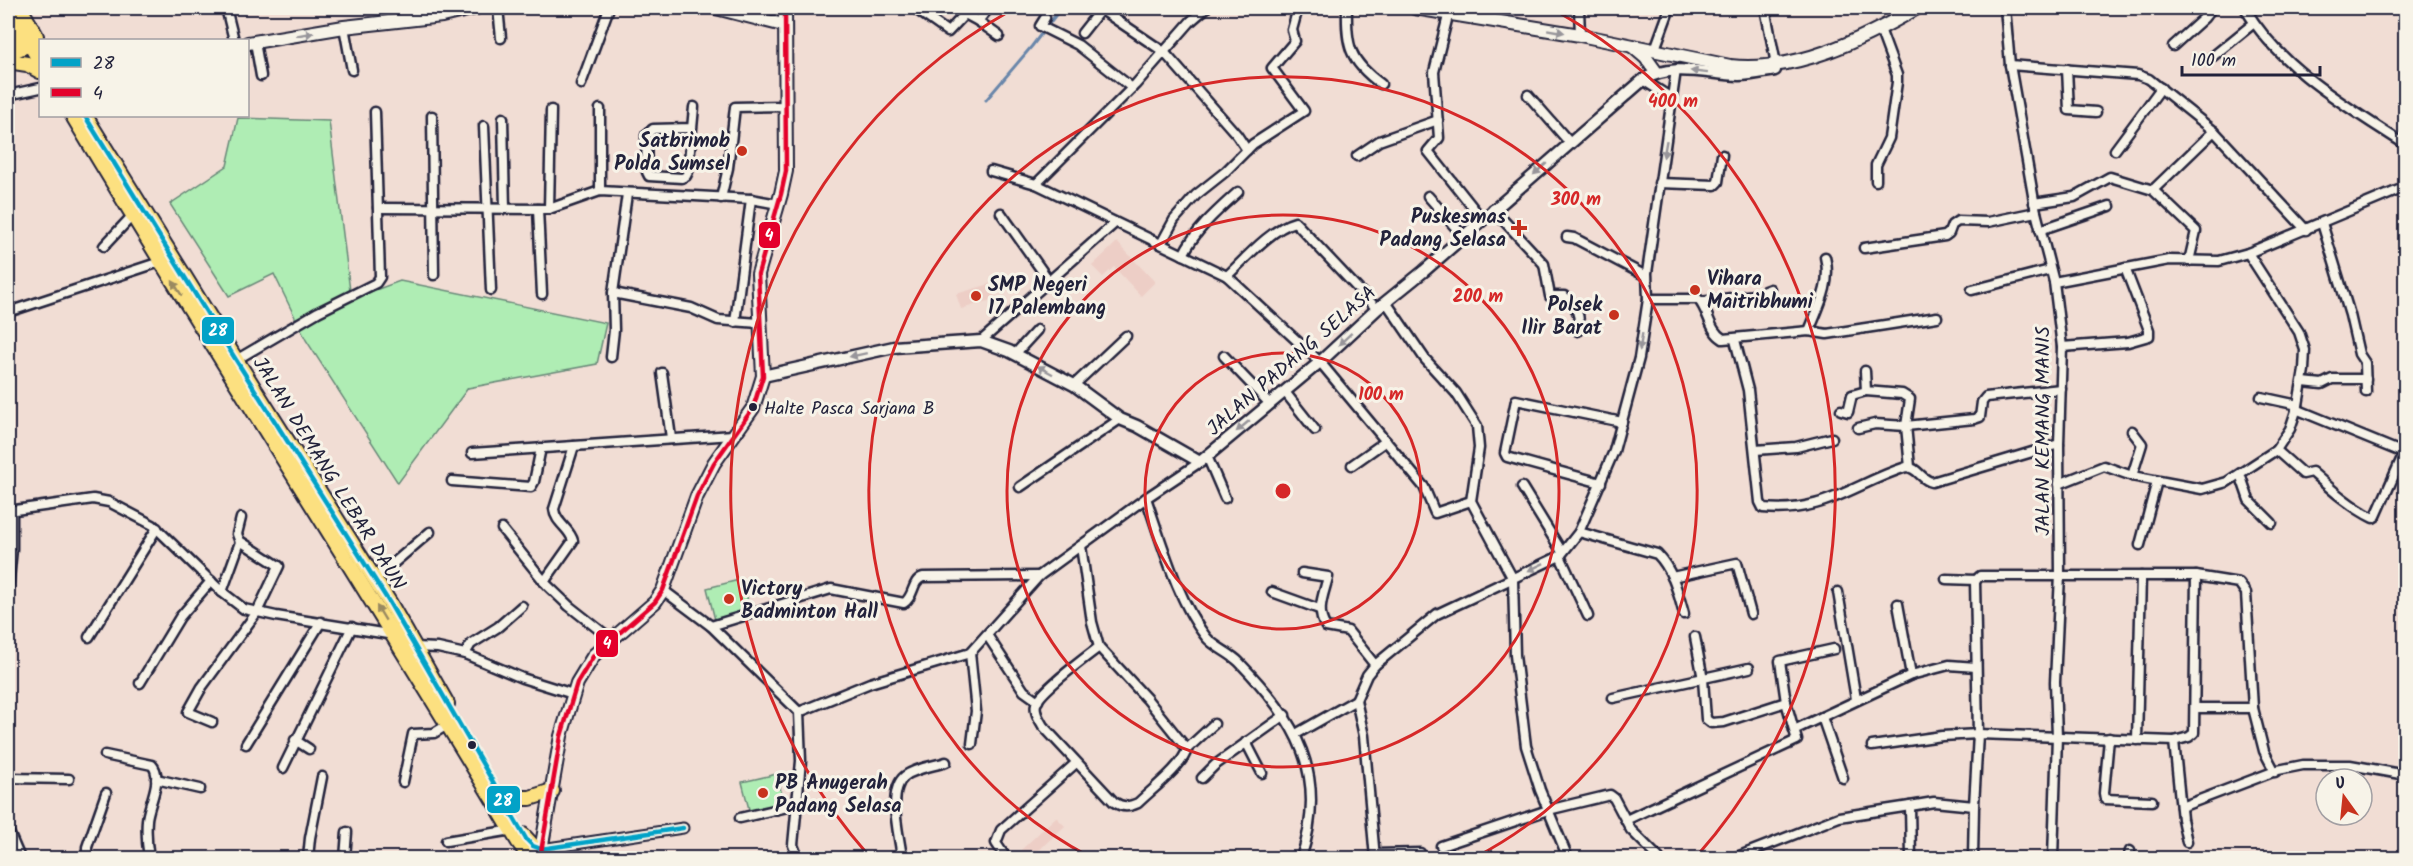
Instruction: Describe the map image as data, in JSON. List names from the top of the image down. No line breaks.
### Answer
{"streets":{"highway":["JALAN DEMANG LEBAR DAUN"],"street":["JALAN PADANG SELASA","JALAN KEMANG MANIS"]},"one_way":["JALAN PADANG SELASA"],"places":{"other":["Satbrimob Polda Sumsel","Vihara Maitribhumi","SMP Negeri 17 Palembang","Polsek Ilir Barat","Halte Pasca Sarjana B","Victory Badminton Hall","PB Anugerah Padang Selasa"],"health":["Puskesmas Padang Selasa"]},"lines":["transit line 4","transit line 28"],"legend":["28","4"],"scale_bar":"100 m","north":"top","rings":["400 m","300 m","200 m","100 m"]}
